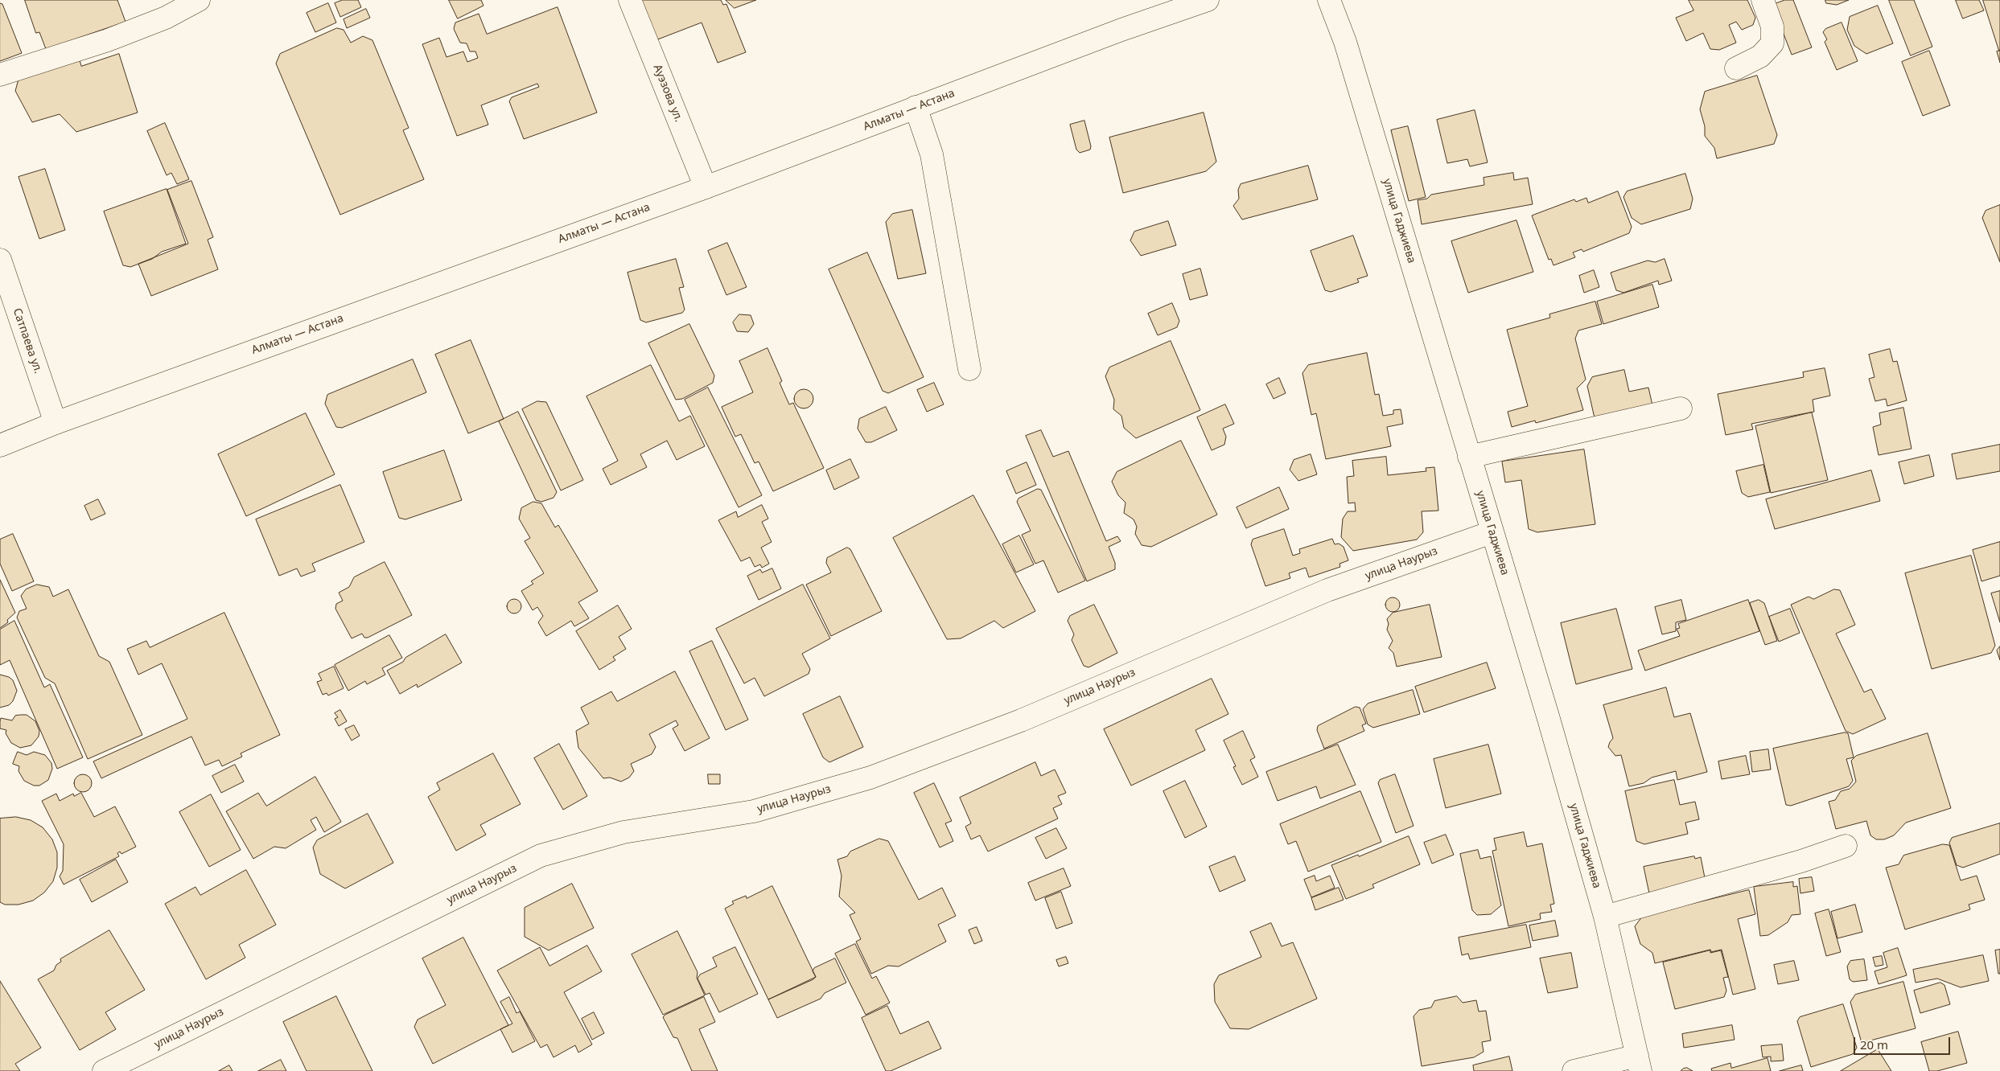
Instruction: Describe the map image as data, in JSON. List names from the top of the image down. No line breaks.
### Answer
{"streets":{"main road":["Ауэзова ул.","Алматы — Астана","улица Гаджиева","Сатпаева ул.","улица Наурыз"]},"crossings":[["Ауэзова ул.","Алматы — Астана"],["Алматы — Астана","Сатпаева ул."],["улица Гаджиева","улица Наурыз"]],"scale_bar":"20 m"}
